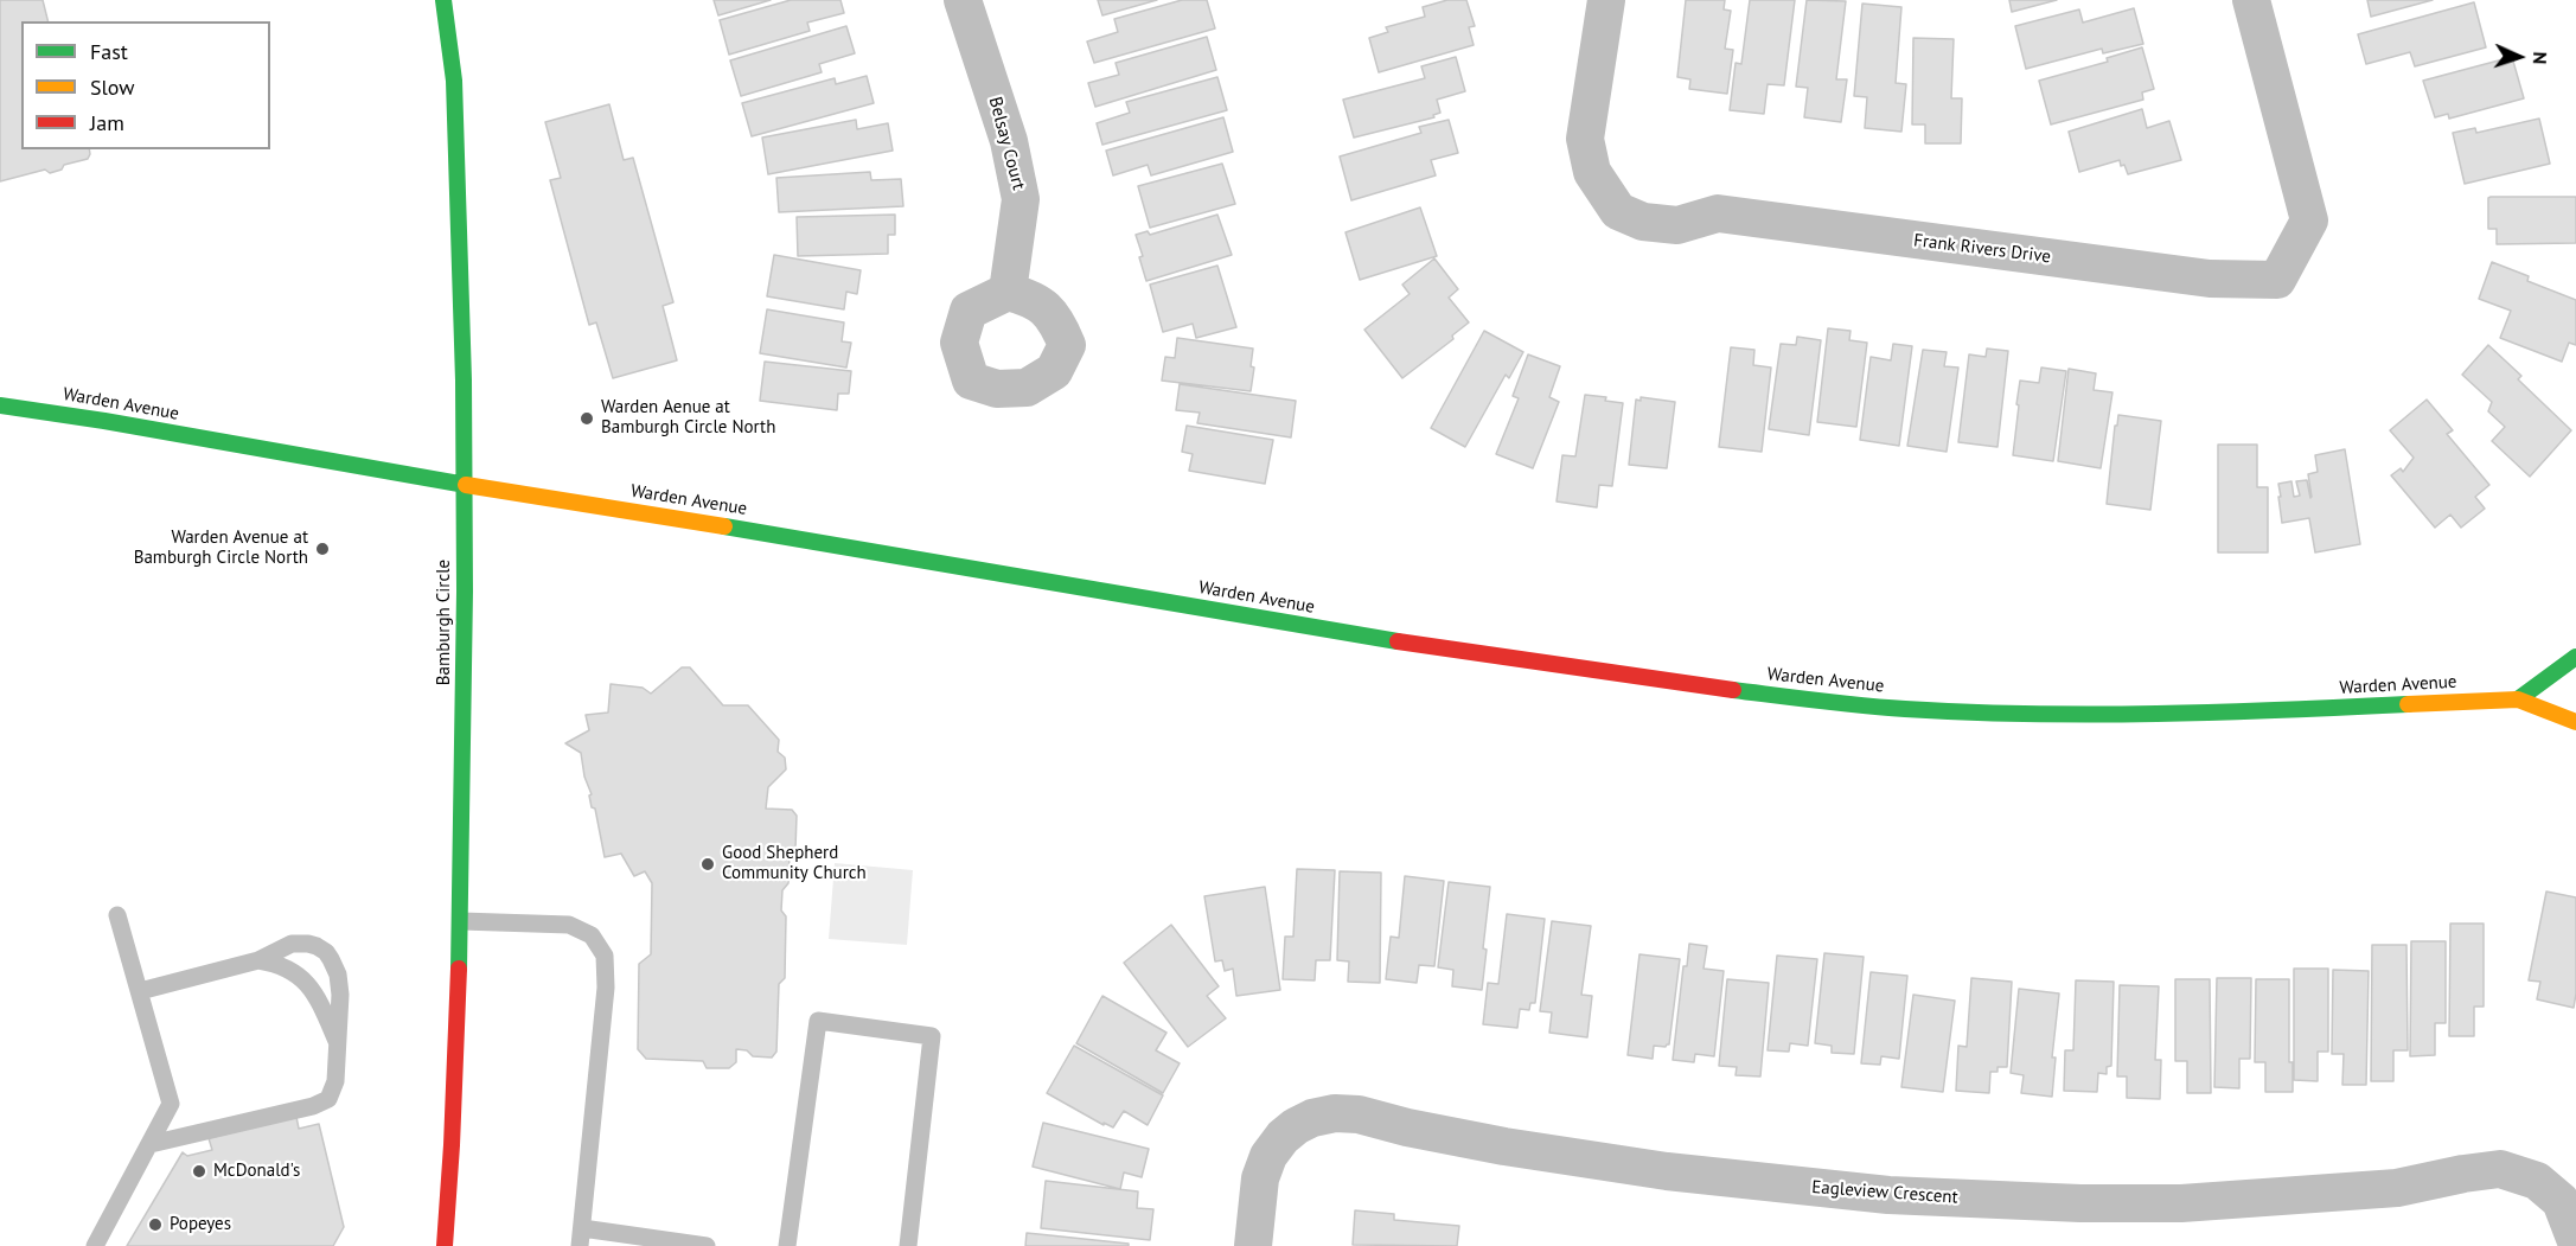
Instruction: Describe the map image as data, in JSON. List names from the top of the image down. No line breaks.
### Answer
{"streets":{"main road":["Warden Avenue","Bamburgh Circle"],"street":["Belsay Court","Frank Rivers Drive","Eagleview Crescent"]},"crossings":[["Warden Avenue","Bamburgh Circle"]],"places":["Warden Aenue at Bamburgh Circle North","Warden Avenue at Bamburgh Circle North","Good Shepherd Community Church","McDonald's","Popeyes"],"legend":["Fast","Slow","Jam"],"north":"right"}
